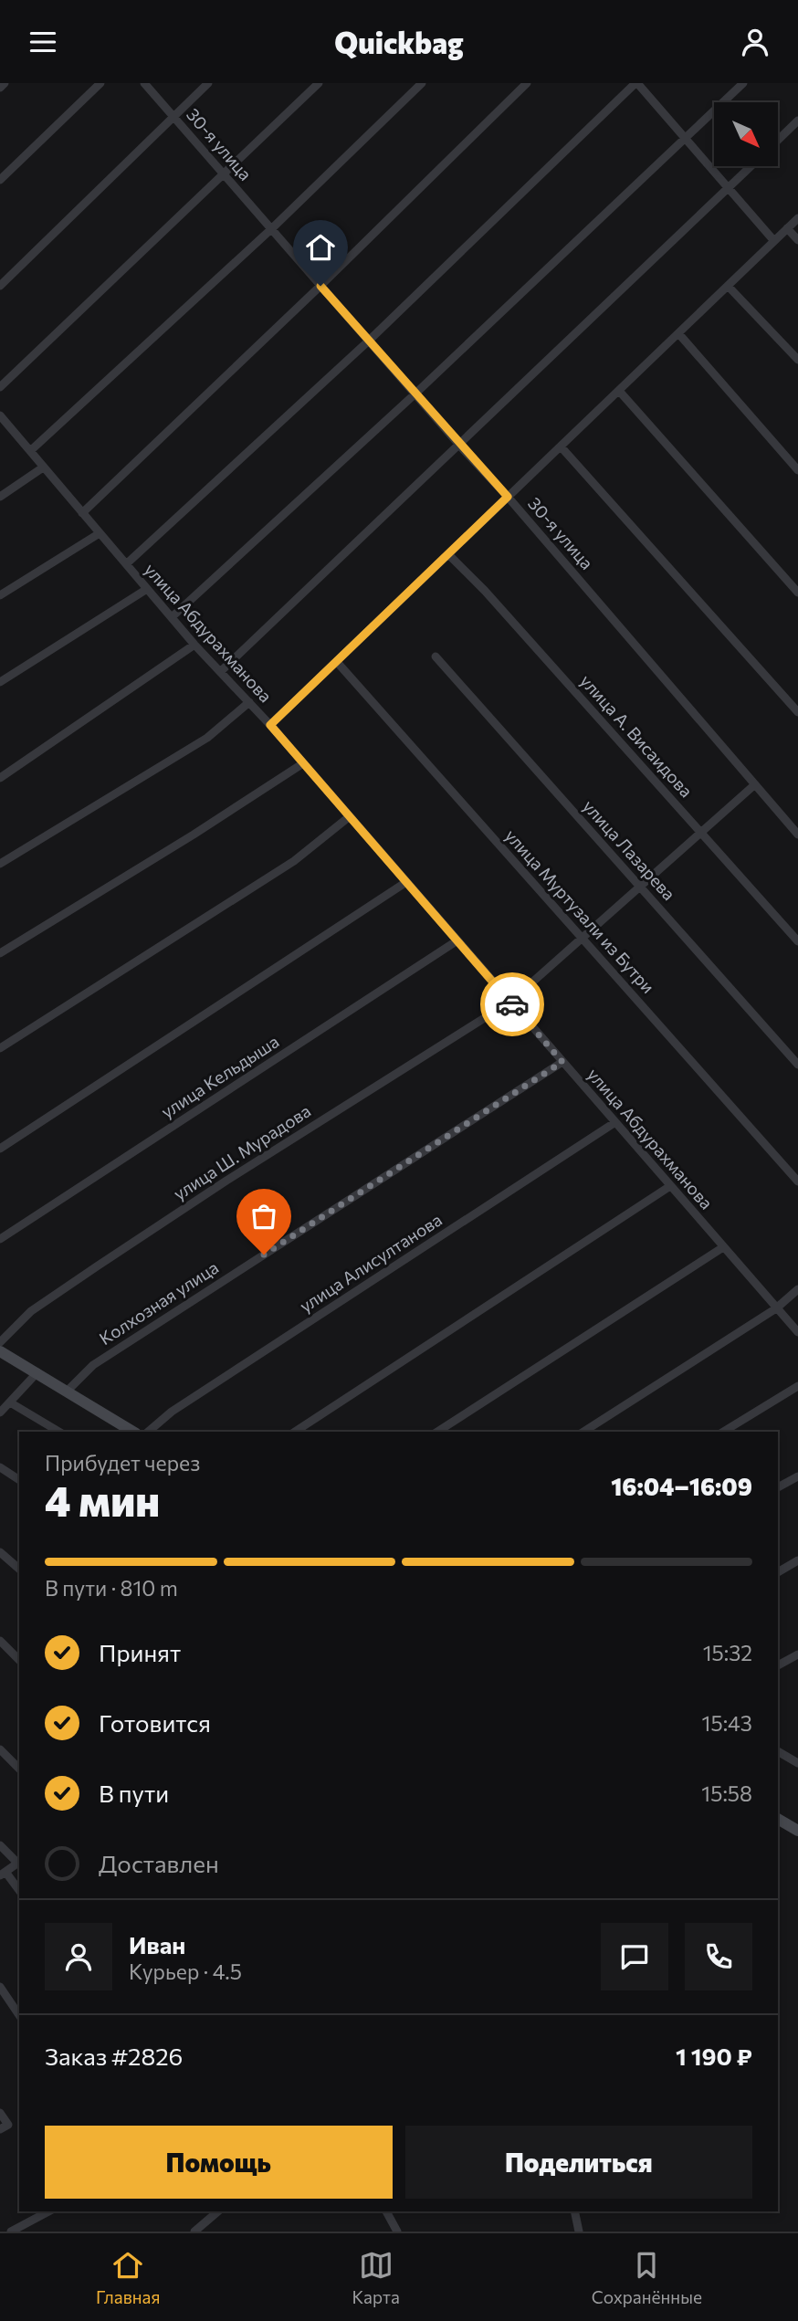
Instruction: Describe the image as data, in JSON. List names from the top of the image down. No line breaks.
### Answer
{"streets":{"street":["30-я улица","улица Абдурахманова","улица А. Висаидова","улица Лазарева","улица Муртузали из Бутри","улица Кельдыша","улица Ш. Мурадова","улица Алисултанова","Колхозная улица"]},"crossings":[["30-я улица","улица Ш. Мурадова"],["улица Абдурахманова","улица Кельдыша"],["улица Абдурахманова","улица Ш. Мурадова"],["улица Абдурахманова","улица Алисултанова"],["улица Абдурахманова","Колхозная улица"],["улица А. Висаидова","улица Ш. Мурадова"],["улица Лазарева","улица Ш. Мурадова"],["улица Муртузали из Бутри","улица Ш. Мурадова"]],"north":"bottom right","page":{"header":"Quickbag","heading":["4 мин","Прибудет через","16:04–16:09"],"panel":["Иван","Курьер · 4.5","Заказ #2826","1 190 ₽"],"bar":"В пути · 810 m","list":[["Принят","15:32"],["Готовится","15:43"],["В пути","15:58"],"Доставлен"],"buttons":["Помощь","Поделиться"],"tabs":["Главная","Карта","Сохранённые"]}}
